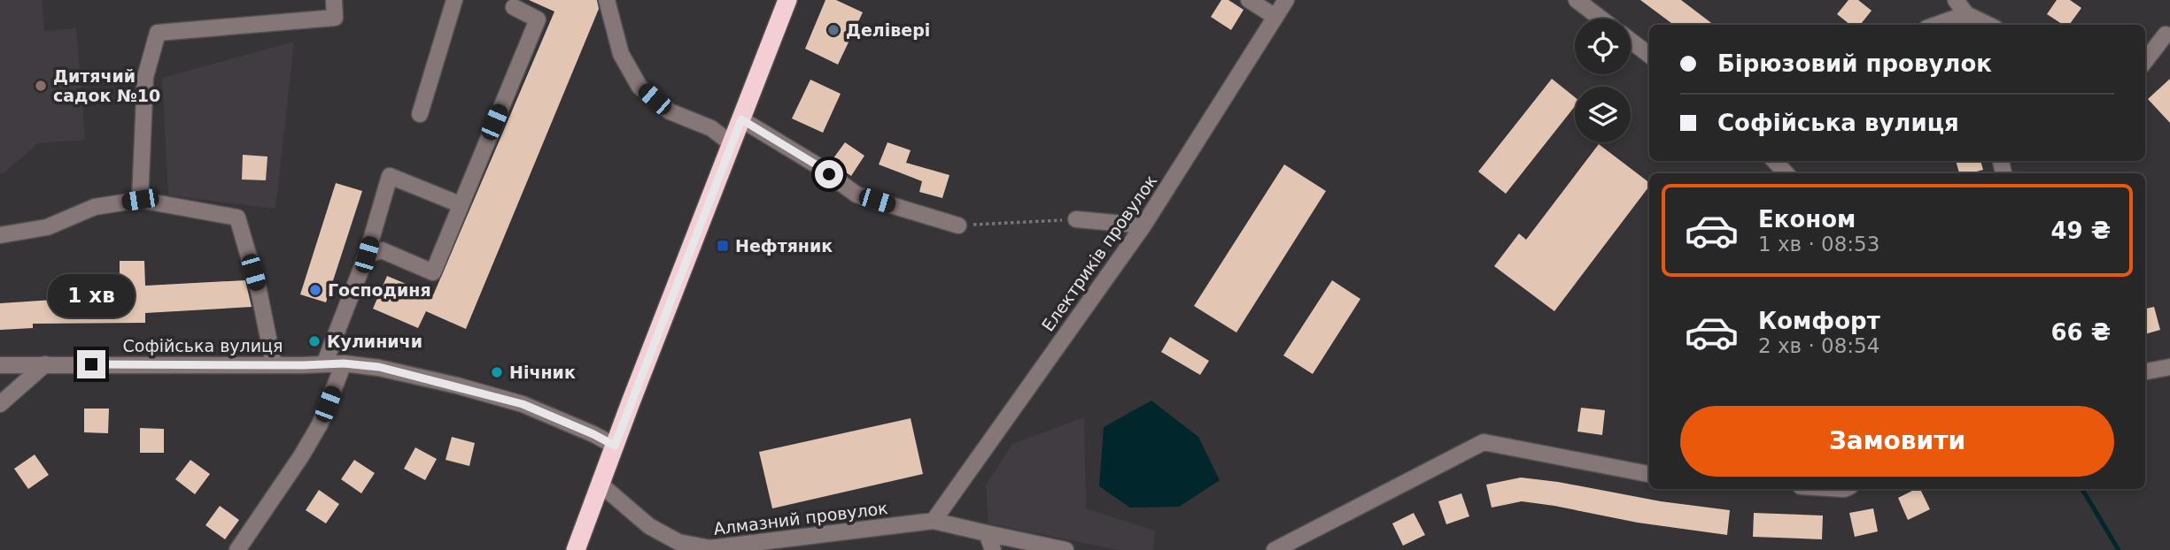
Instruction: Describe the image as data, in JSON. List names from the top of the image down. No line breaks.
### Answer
{"streets":{"street":["Електриків провулок","Софійська вулиця","Алмазний провулок"]},"crossings":[["Електриків провулок","Алмазний провулок"]],"places":{"other":["Делівері","Дитячий садок №10","Господиня","Кулиничи","Нічник"],"transit":["Нефтяник"]},"page":{"banner":["Бірюзовий провулок","Софійська вулиця"],"list":[{"name":"Економ","note":"1 хв · 08:53","value":"49 ₴"},{"name":"Комфорт","note":"2 хв · 08:54","value":"66 ₴"}],"bubble":"1 хв","buttons":"Замовити"}}
